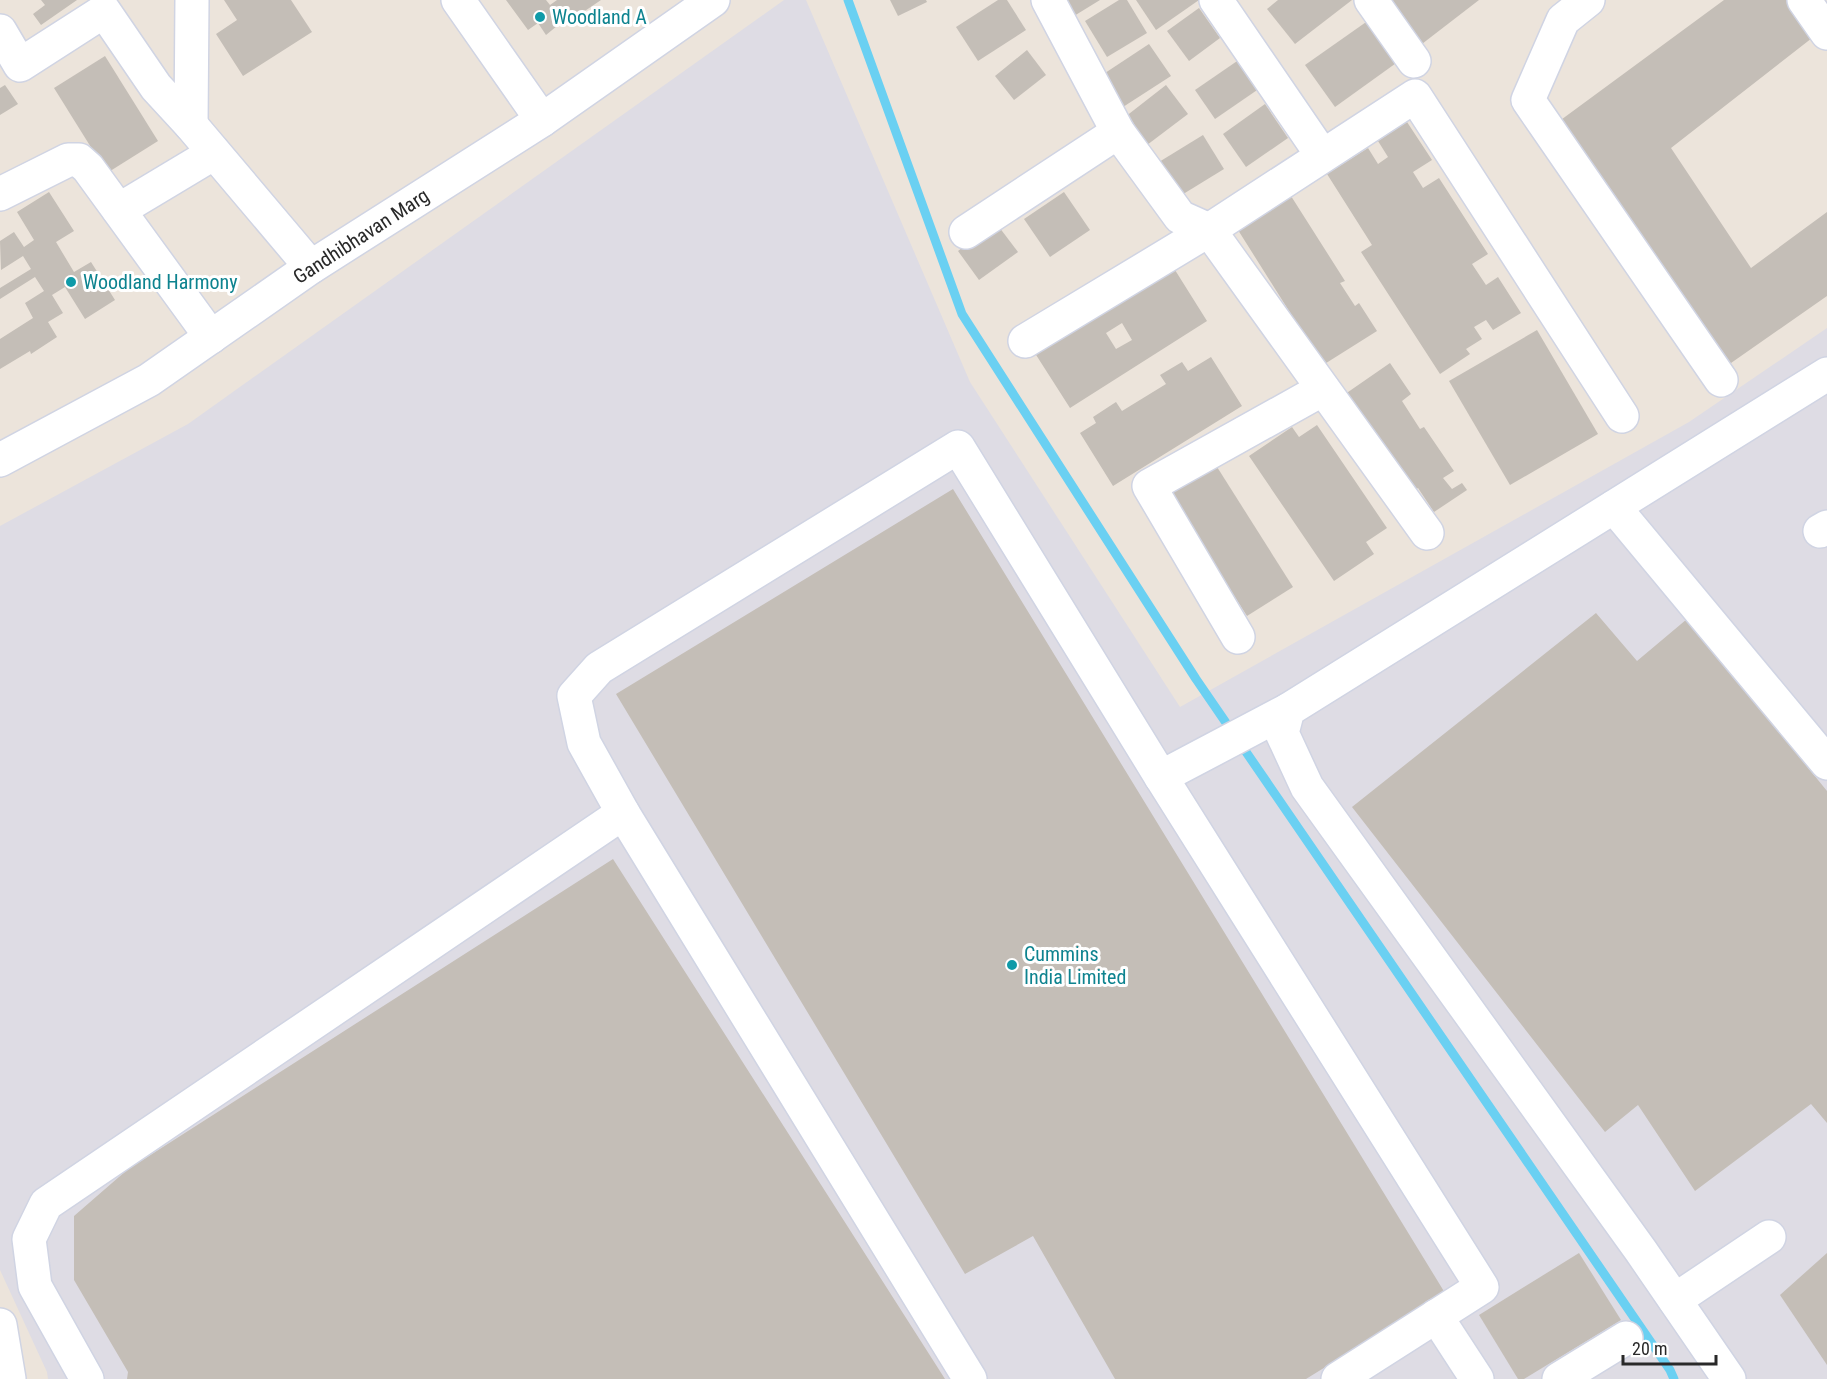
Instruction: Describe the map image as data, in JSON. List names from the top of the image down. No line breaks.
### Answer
{"streets":{"street":["Gandhibhavan Marg"]},"places":["Woodland A","Woodland Harmony","Cummins India Limited"],"scale_bar":"20 m"}
